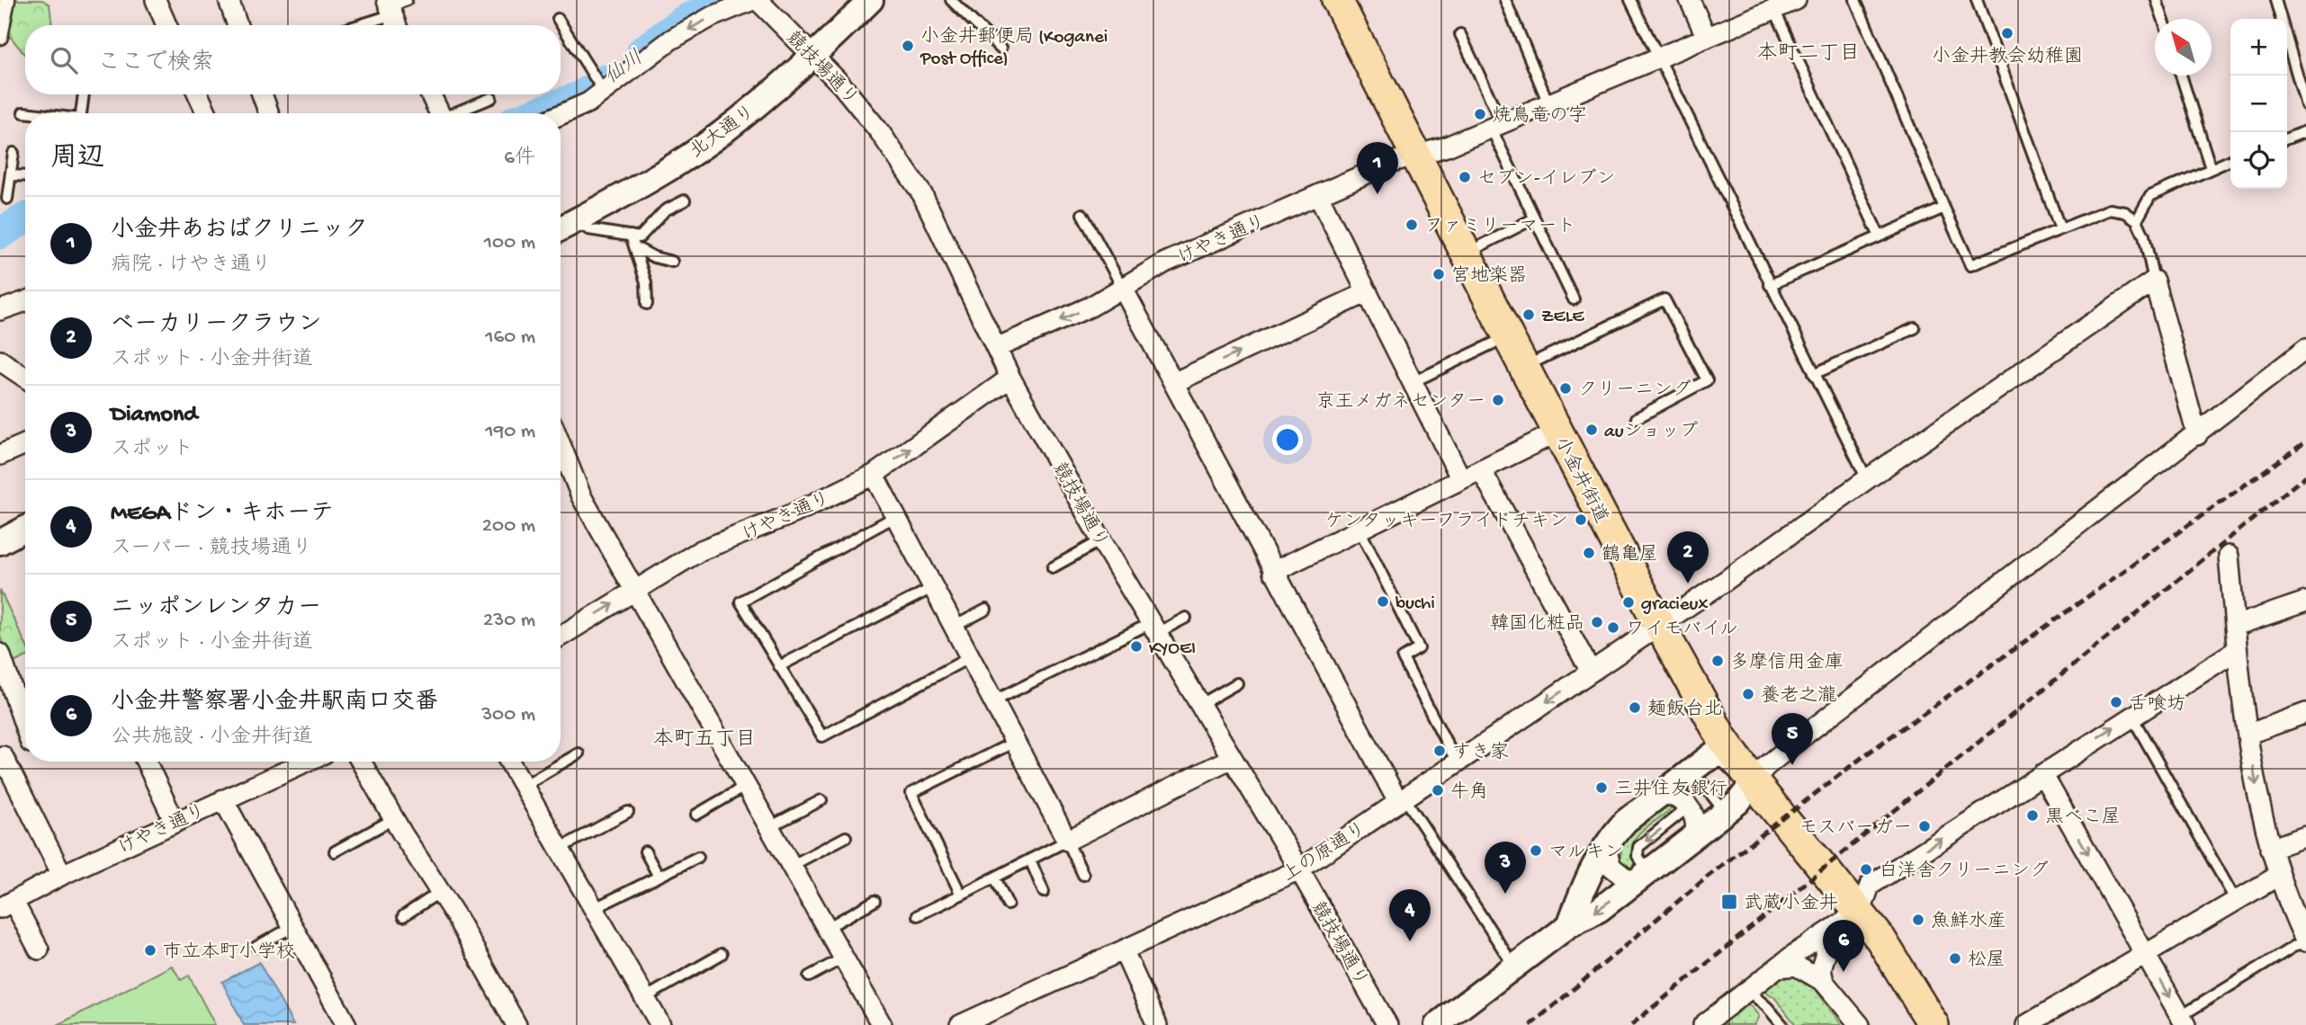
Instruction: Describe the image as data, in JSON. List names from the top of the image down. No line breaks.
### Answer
{"streets":{"main road":["小金井街道"],"street":["競技場通り","北大通り","けやき通り","上の原通り"]},"crossings":[["競技場通り","北大通り"],["競技場通り","けやき通り"],["競技場通り","上の原通り"],["けやき通り","小金井街道"],["小金井街道","上の原通り"]],"districts":["本町二丁目","本町五丁目"],"water":["仙川"],"places":{"other":["小金井教会幼稚園","小金井郵便局 (Koganei Post Office)","焼鳥竜の字","セブン-イレブン","ファミリーマート","宮地楽器","ZELE","クリーニング","京王メガネセンター","auショップ","ケンタッキーフライドチキン","鶴亀屋","buchi","gracieux","韓国化粧品","ワイモバイル","KYOEI","多摩信用金庫","養老之瀧","舌喰坊","麺飯台北","すき家","三井住友銀行","牛角","黒べこ屋","モスバーガー","マルキン","白洋舎クリーニング","魚鮮水産","市立本町小学校","松屋"],"transit":["武蔵小金井"]},"north":"top left","page":{"map_buttons":["+","−"],"search":"ここで検索","heading":["周辺","6件"],"pins":["1","2","5","3","4","6"],"list":[{"mark":"1","name":"小金井あおばクリニック","note":"病院 · けやき通り","value":"100 m"},{"mark":"2","name":"ベーカリークラウン","note":"スポット · 小金井街道","value":"160 m"},{"mark":"3","name":"Diamond","note":"スポット","value":"190 m"},{"mark":"4","name":"MEGAドン・キホーテ","note":"スーパー · 競技場通り","value":"200 m"},{"mark":"5","name":"ニッポンレンタカー","note":"スポット · 小金井街道","value":"230 m"},{"mark":"6","name":"小金井警察署小金井駅南口交番","note":"公共施設 · 小金井街道","value":"300 m"}]}}
